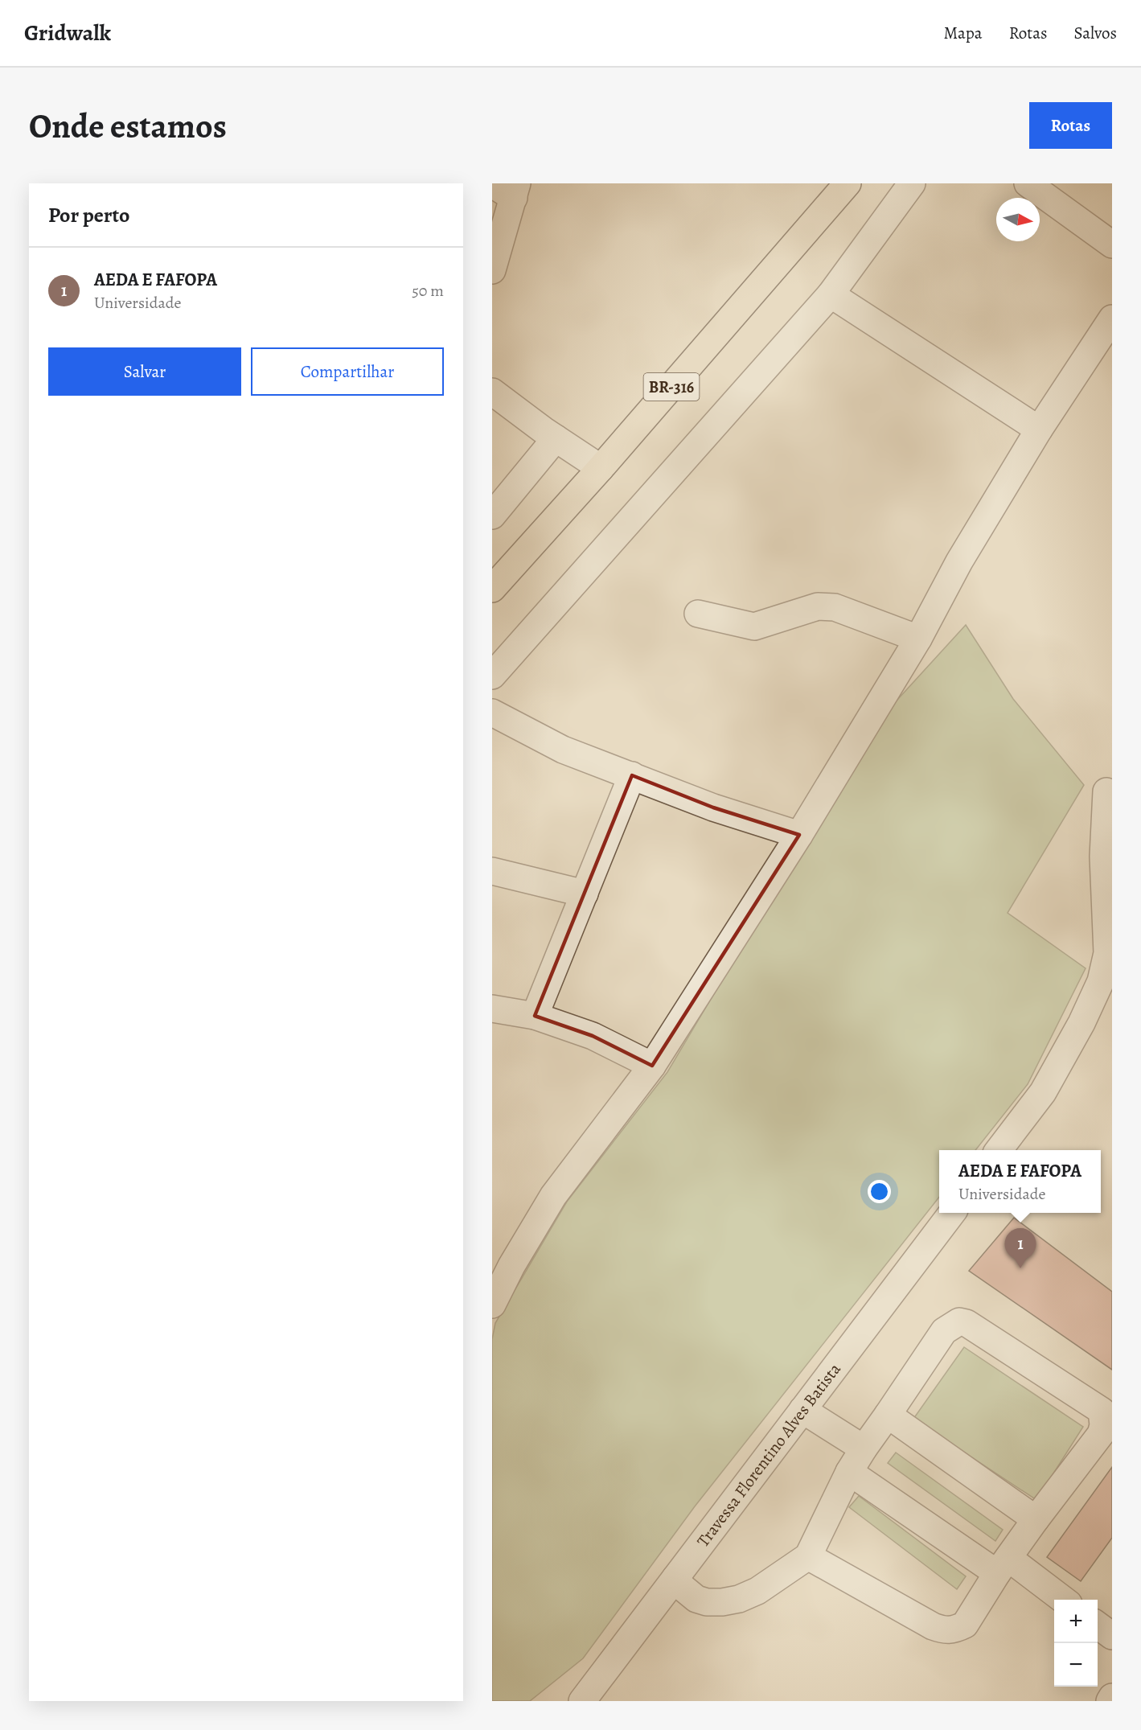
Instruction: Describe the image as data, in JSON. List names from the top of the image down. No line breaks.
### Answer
{"streets":{"highway":["BR-316"],"street":["Travessa Florentino Alves Batista"]},"north":"right","page":{"header":"Gridwalk","nav":["Mapa","Rotas","Salvos"],"buttons":["Rotas",["Salvar","Compartilhar"]],"title":"Onde estamos","heading":"Por perto","list":[{"mark":"1","name":"AEDA E FAFOPA","note":"Universidade","value":"50 m"}],"popup":["AEDA E FAFOPA","Universidade"],"pins":"1","map_buttons":["+","−"]}}
